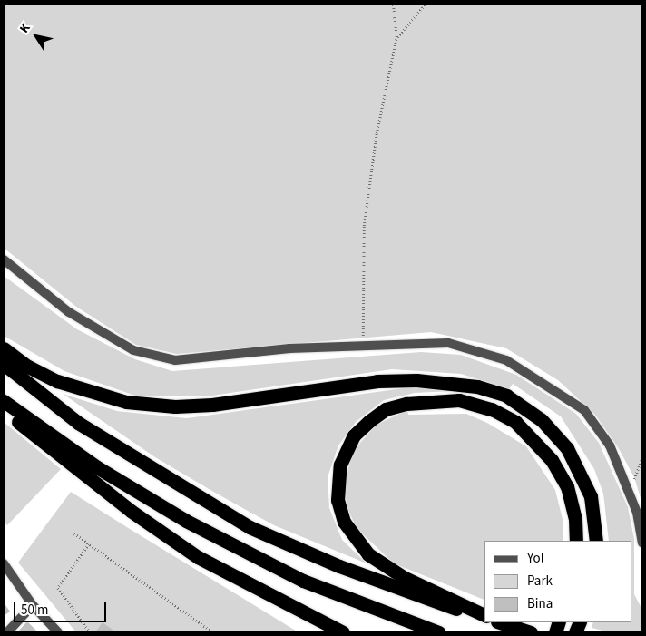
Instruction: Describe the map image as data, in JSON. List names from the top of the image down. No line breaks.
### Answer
{"legend":["Yol","Park","Bina"],"scale_bar":"50 m","north":"top left"}
